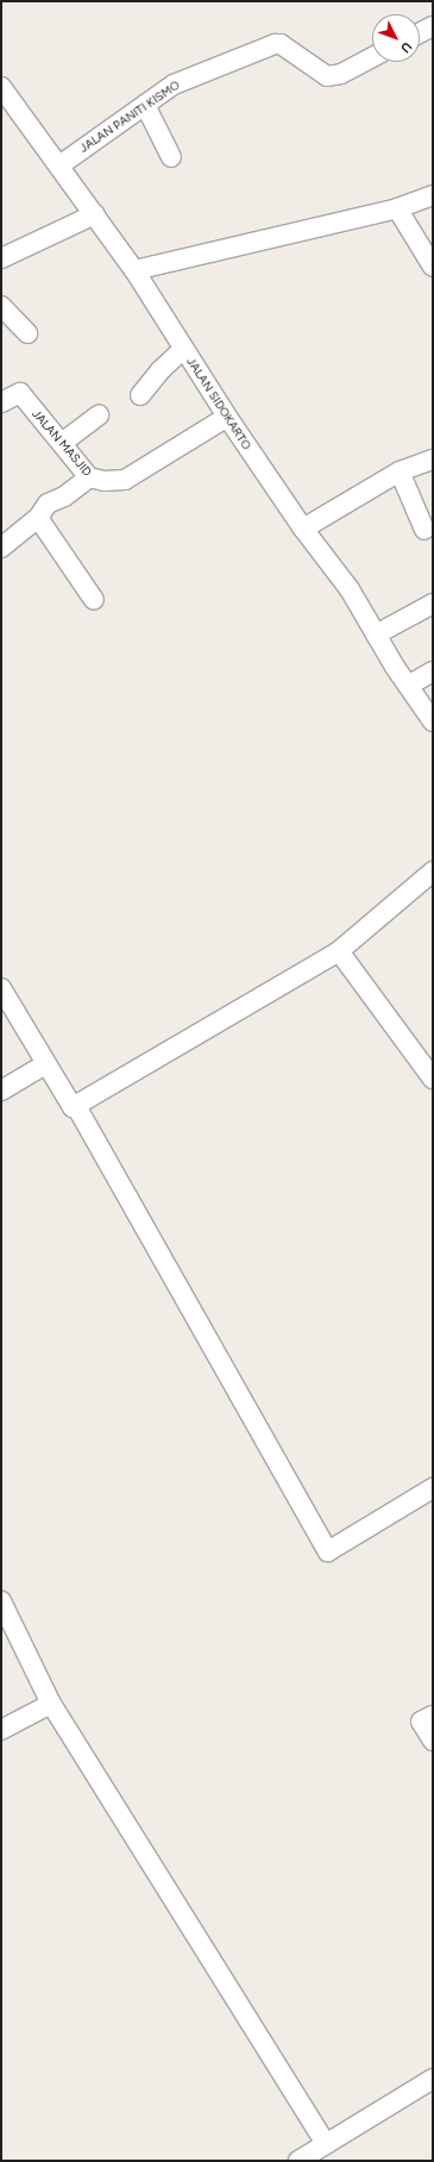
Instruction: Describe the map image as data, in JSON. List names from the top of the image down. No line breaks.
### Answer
{"streets":{"street":["JALAN PANITI KISMO","JALAN SIDOKARTO","JALAN MASJID"]},"crossings":[["JALAN PANITI KISMO","JALAN SIDOKARTO"],["JALAN SIDOKARTO","JALAN MASJID"]],"north":"bottom right"}
